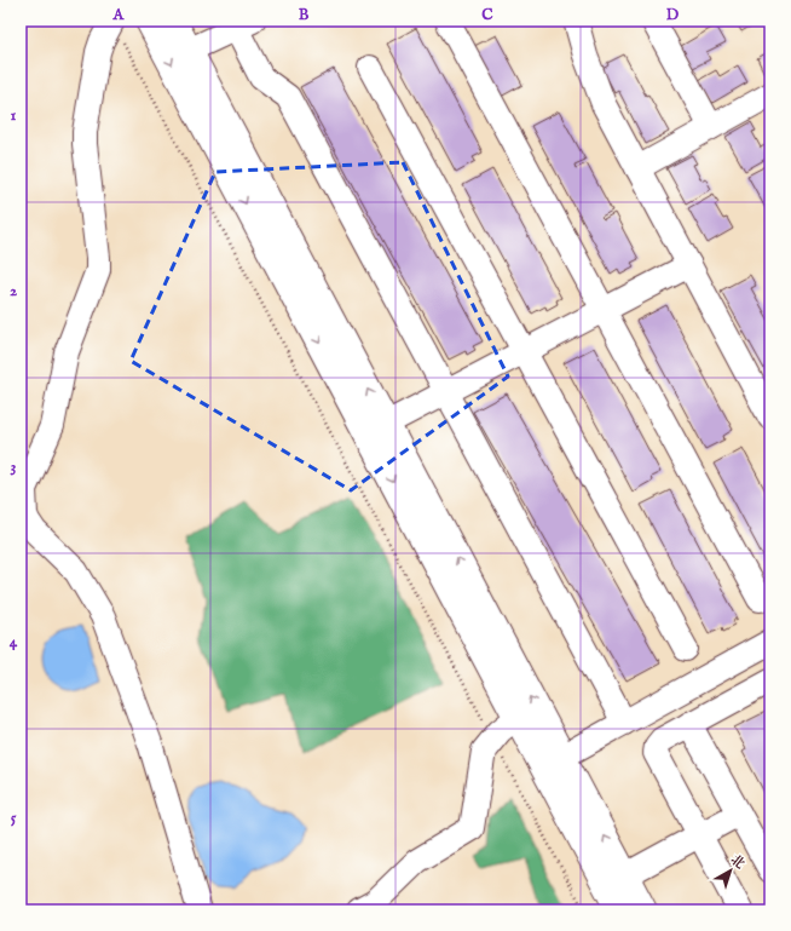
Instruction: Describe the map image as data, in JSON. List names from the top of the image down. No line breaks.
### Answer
{"north":"top right","grid":{"columns":["A","B","C","D"],"rows":["1","2","3","4","5"]}}
